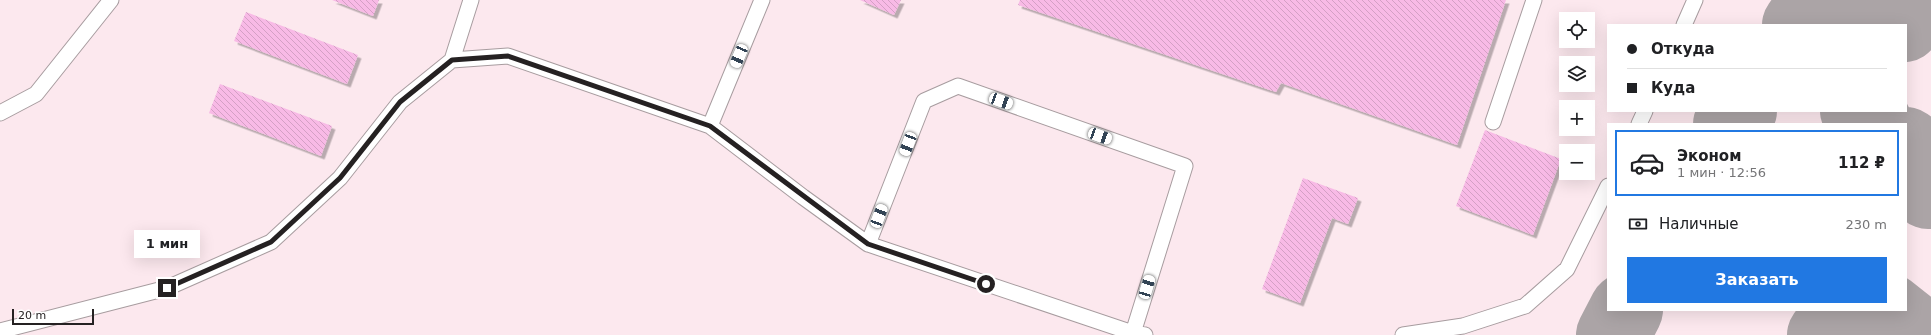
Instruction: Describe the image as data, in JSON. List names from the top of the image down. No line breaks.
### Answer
{"scale_bar":"20 m","page":{"map_buttons":["+","−"],"banner":["Откуда","Куда"],"list":[{"name":"Эконом","note":"1 мин · 12:56","value":"112 ₽"}],"pay":["Наличные","230 m"],"bubble":"1 мин","buttons":"Заказать","scale":"20 m"}}
